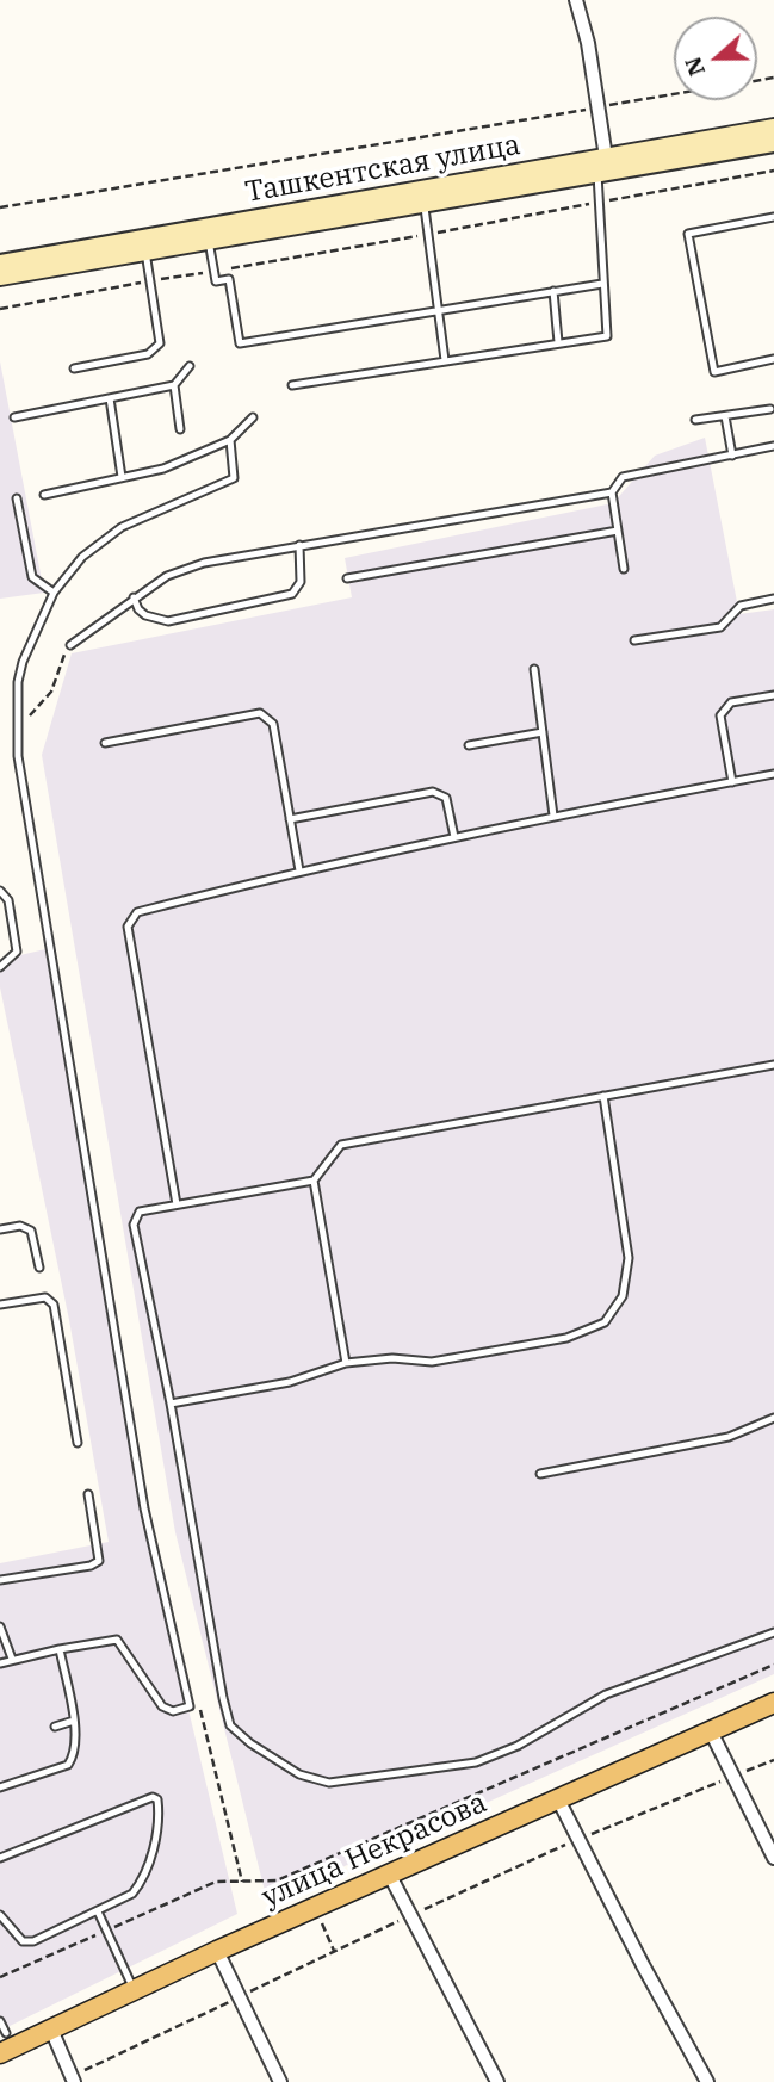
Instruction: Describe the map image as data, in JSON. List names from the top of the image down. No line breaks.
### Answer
{"streets":{"main road":["Ташкентская улица","улица Некрасова"]},"north":"left"}
